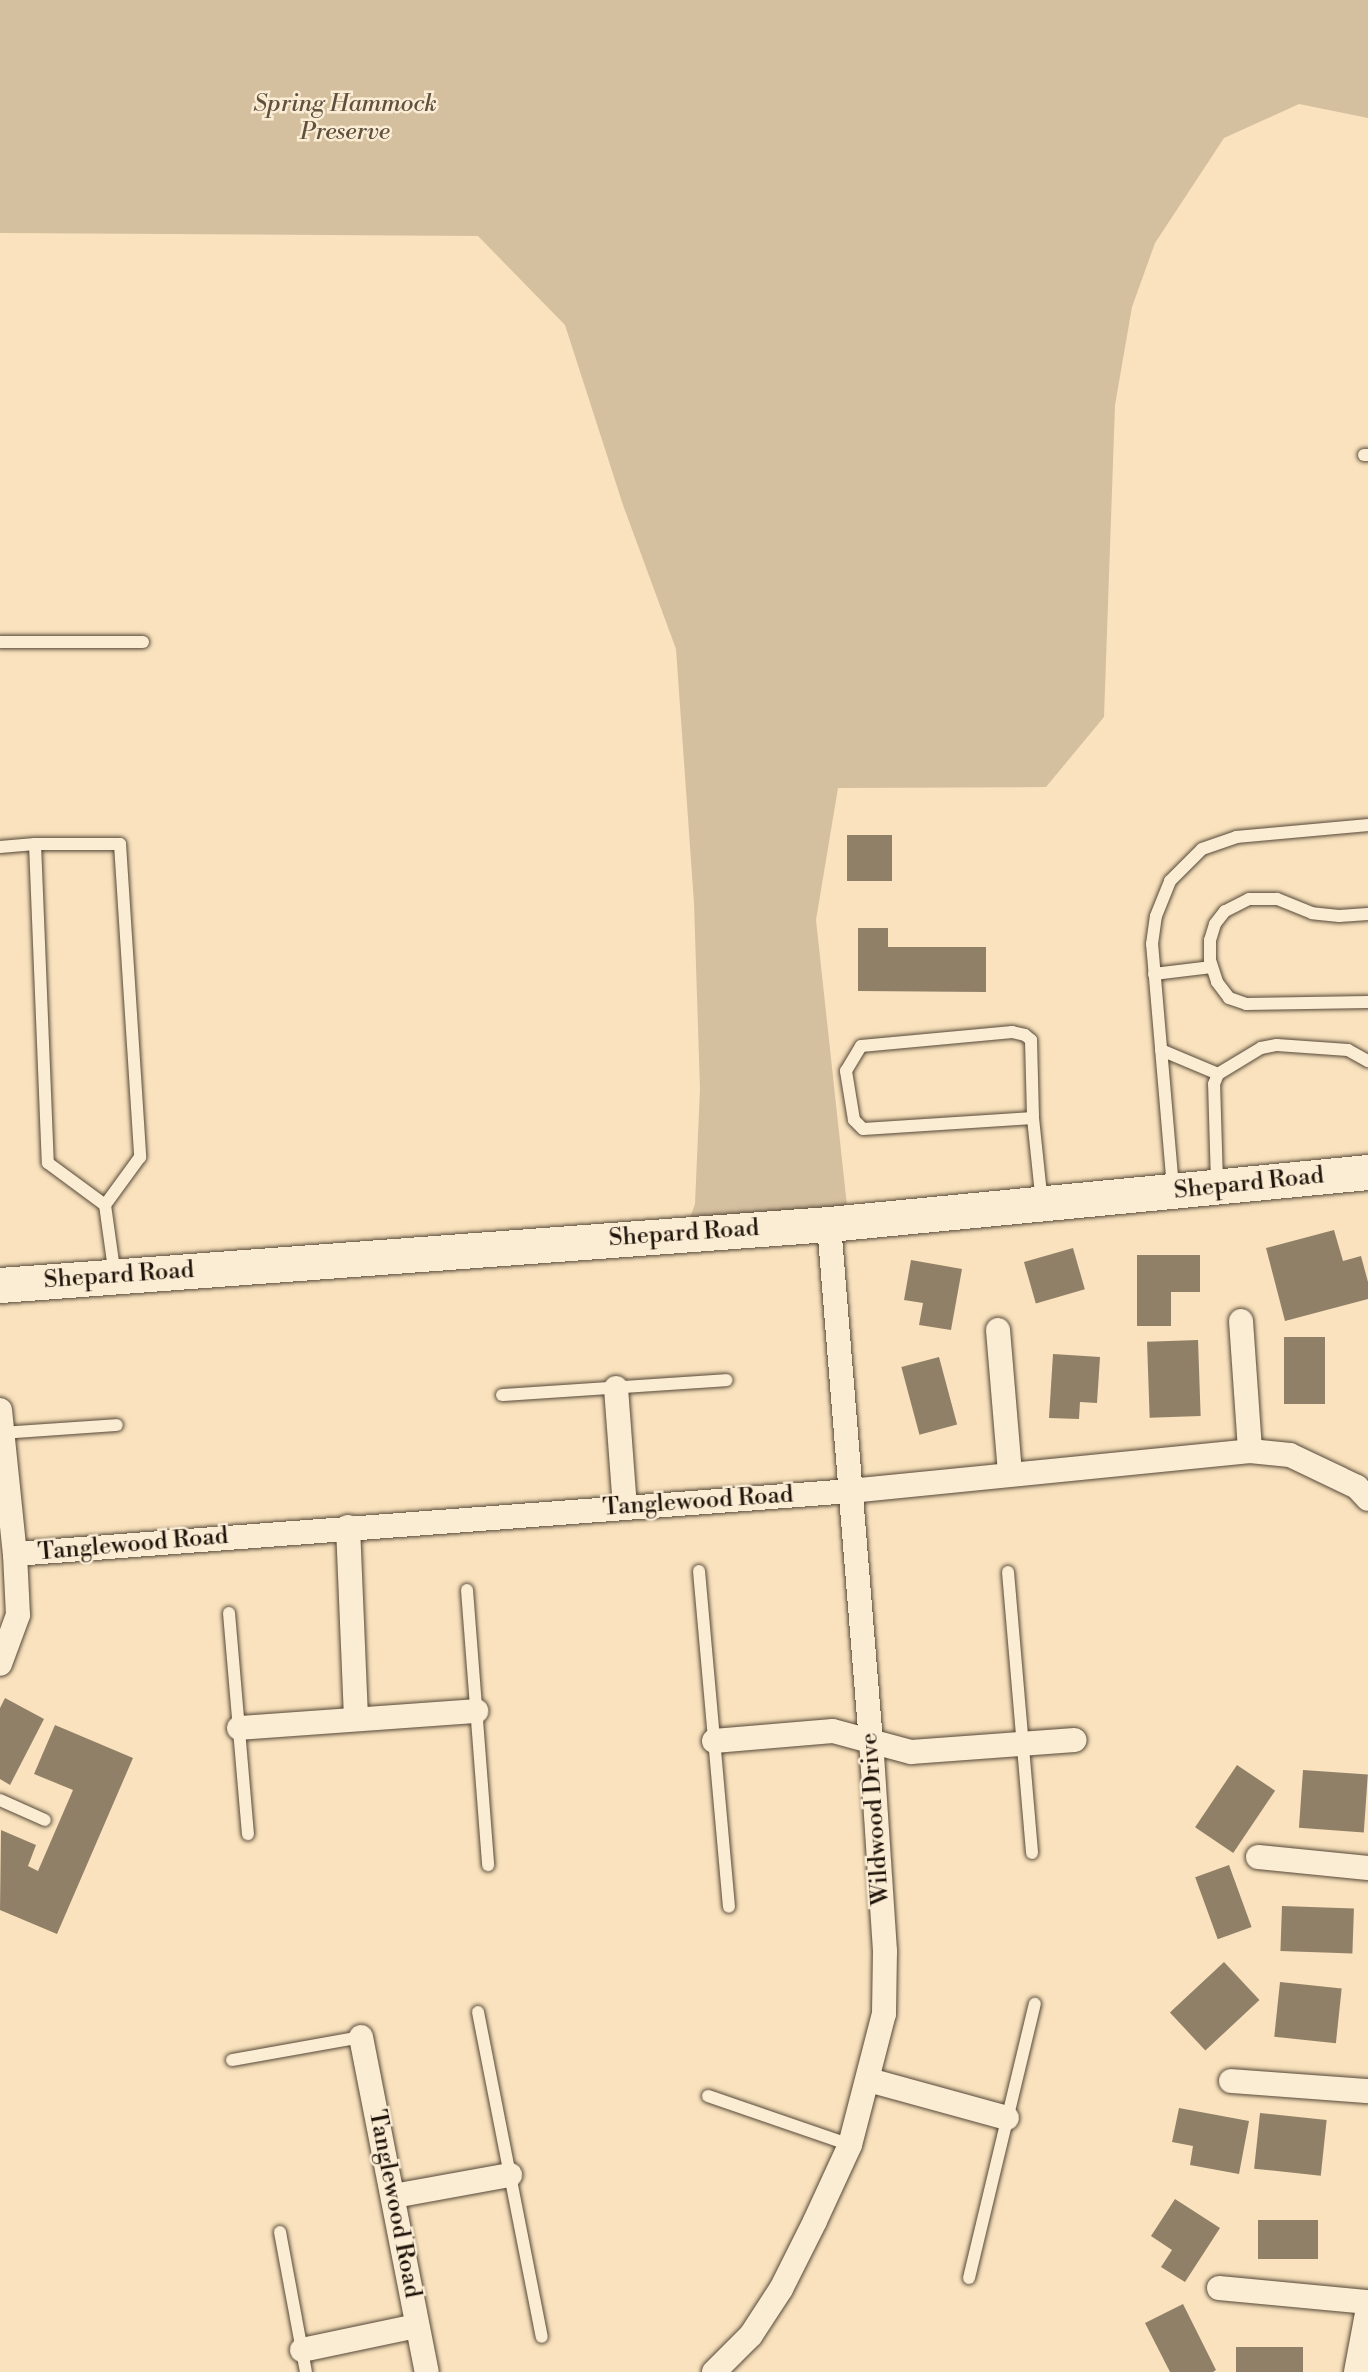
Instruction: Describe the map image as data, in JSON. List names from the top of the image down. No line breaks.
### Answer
{"streets":{"street":["Shepard Road","Tanglewood Road","Wildwood Drive"]},"crossings":[["Shepard Road","Wildwood Drive"],["Tanglewood Road","Wildwood Drive"]],"parks":["Spring Hammock Preserve"]}
